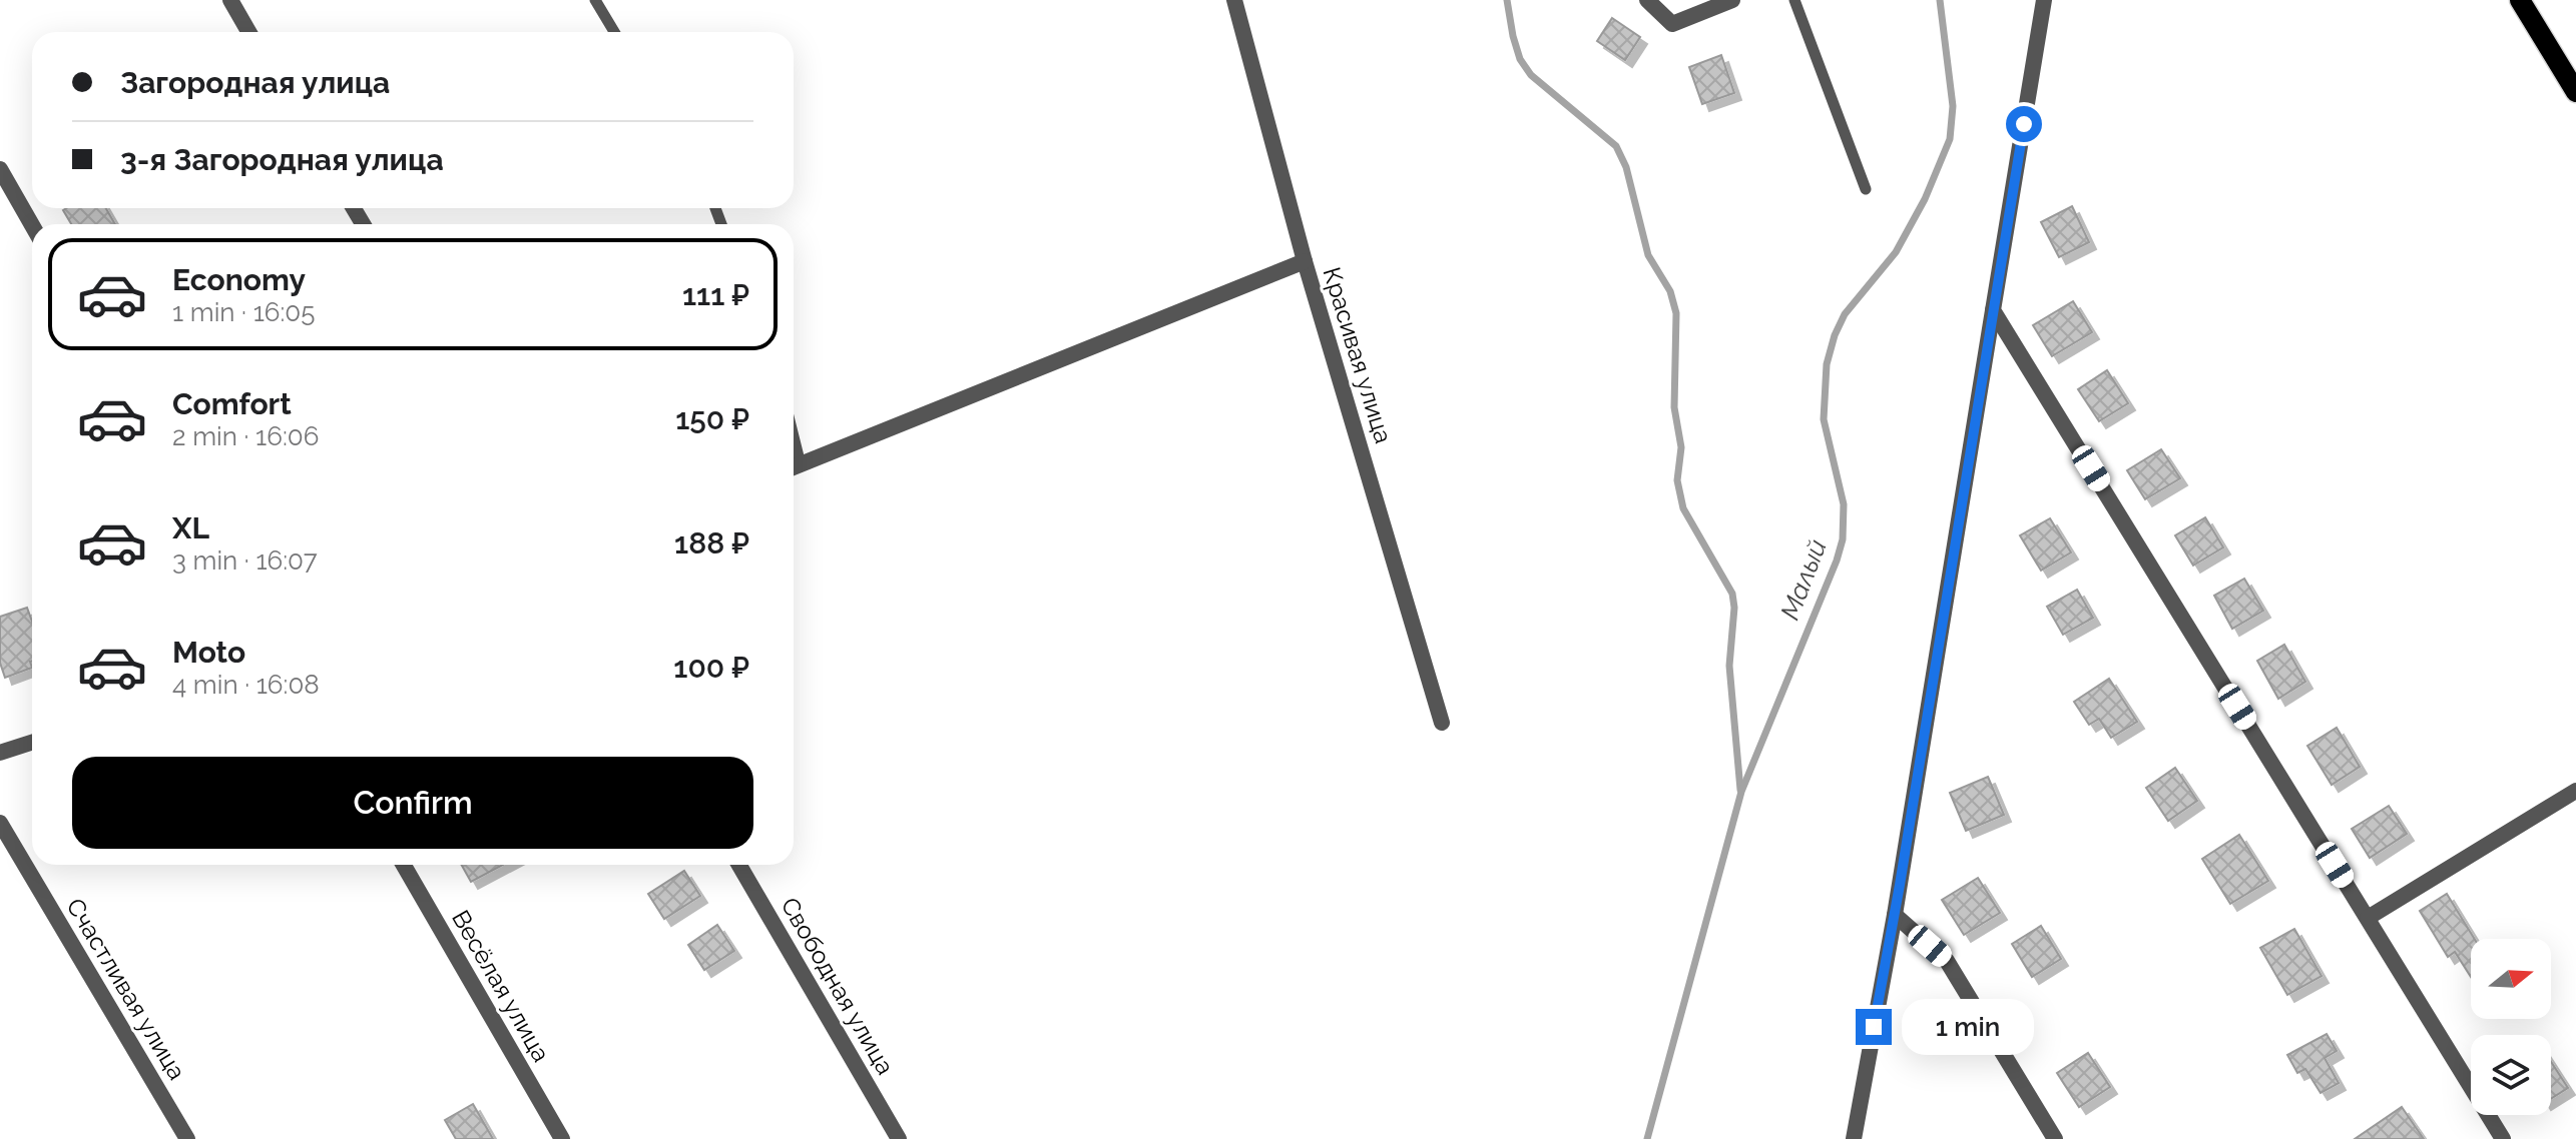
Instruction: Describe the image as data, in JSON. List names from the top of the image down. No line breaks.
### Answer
{"streets":{"street":["Красивая улица","Весёлая улица","Свободная улица","Счастливая улица"]},"water":["Малый"],"north":"right","page":{"banner":["Загородная улица","3-я Загородная улица"],"list":[{"name":"Economy","note":"1 min · 16:05","value":"111 ₽"},{"name":"Comfort","note":"2 min · 16:06","value":"150 ₽"},{"name":"XL","note":"3 min · 16:07","value":"188 ₽"},{"name":"Moto","note":"4 min · 16:08","value":"100 ₽"}],"buttons":"Confirm","bubble":"1 min"}}
